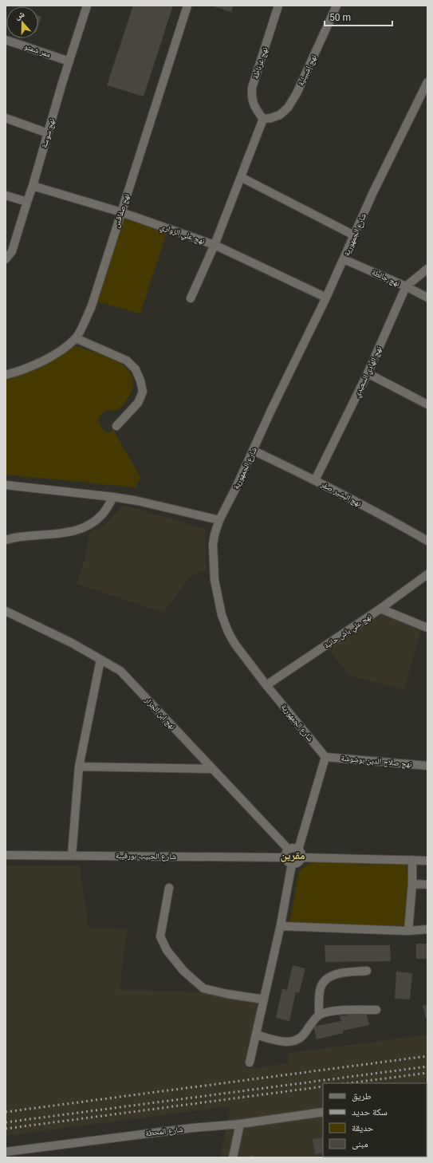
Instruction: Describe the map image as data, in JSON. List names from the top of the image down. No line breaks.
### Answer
{"streets":{"street":["ممر شمتو","نهج غرناطة","نهج إشبيلية","نهج سوسة","نهج صفاقس","نهج علي الزواري","شارع الجمهورية","نهج جالطة","نهج الهادي السعيدي","نهج البشير صفر","نهج علي باش حانبة","نهج ابن الجزار","نهج صلاح الدين بوشوشة","شارع الحبيب بورقيبة","شارع المحطة"]},"crossings":[["ممر شمتو","نهج سوسة"],["نهج غرناطة","نهج إشبيلية"],["نهج سوسة","نهج علي الزواري"],["نهج صفاقس","نهج علي الزواري"],["نهج علي الزواري","شارع الجمهورية"],["شارع الجمهورية","نهج جالطة"],["شارع الجمهورية","نهج البشير صفر"],["شارع الجمهورية","نهج علي باش حانبة"],["شارع الجمهورية","نهج صلاح الدين بوشوشة"],["نهج جالطة","نهج الهادي السعيدي"],["نهج الهادي السعيدي","نهج البشير صفر"],["نهج ابن الجزار","شارع الحبيب بورقيبة"]],"districts":["مقرين"],"legend":["طريق","سكة حديد","حديقة","مبنى"],"scale_bar":"50 m","north":"top"}
